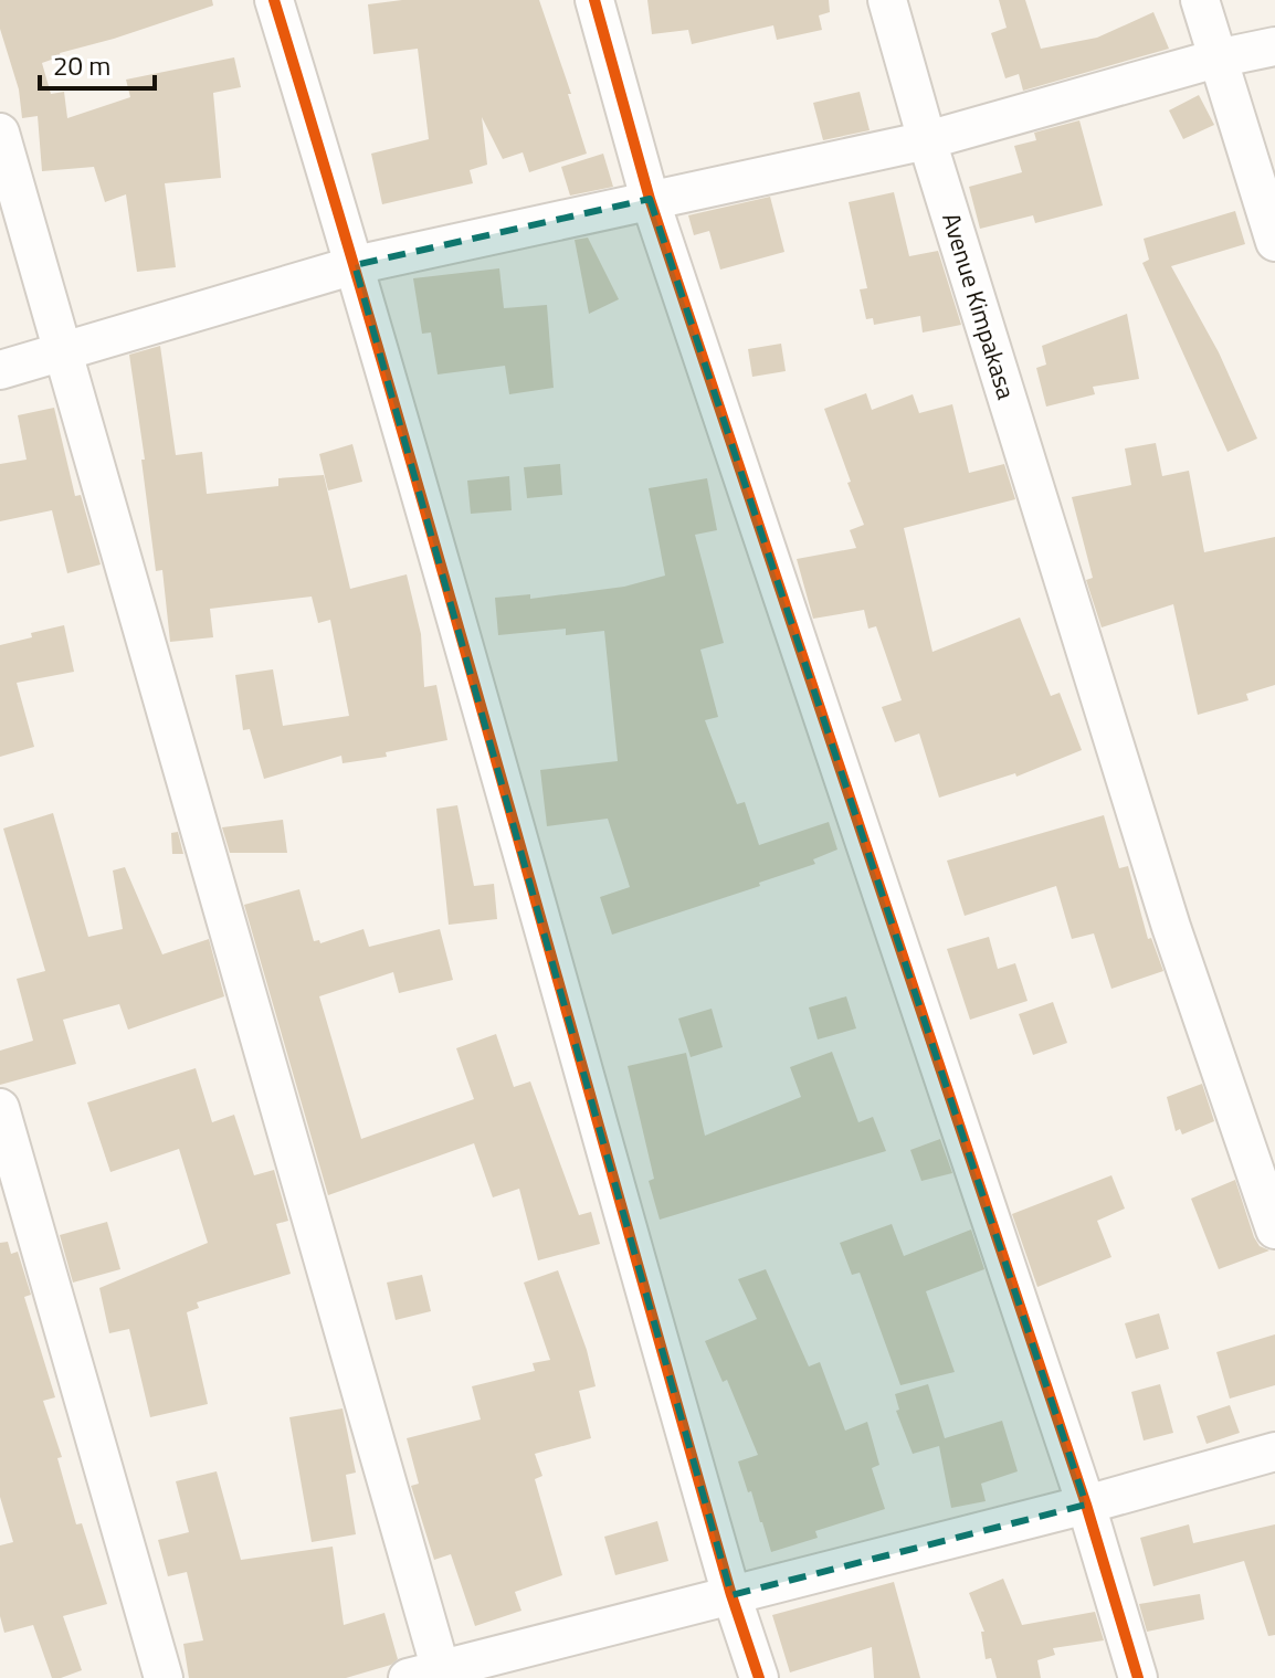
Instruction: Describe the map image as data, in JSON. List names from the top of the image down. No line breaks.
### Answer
{"streets":{"street":["Avenue Kimpakasa"]},"scale_bar":"20 m"}
